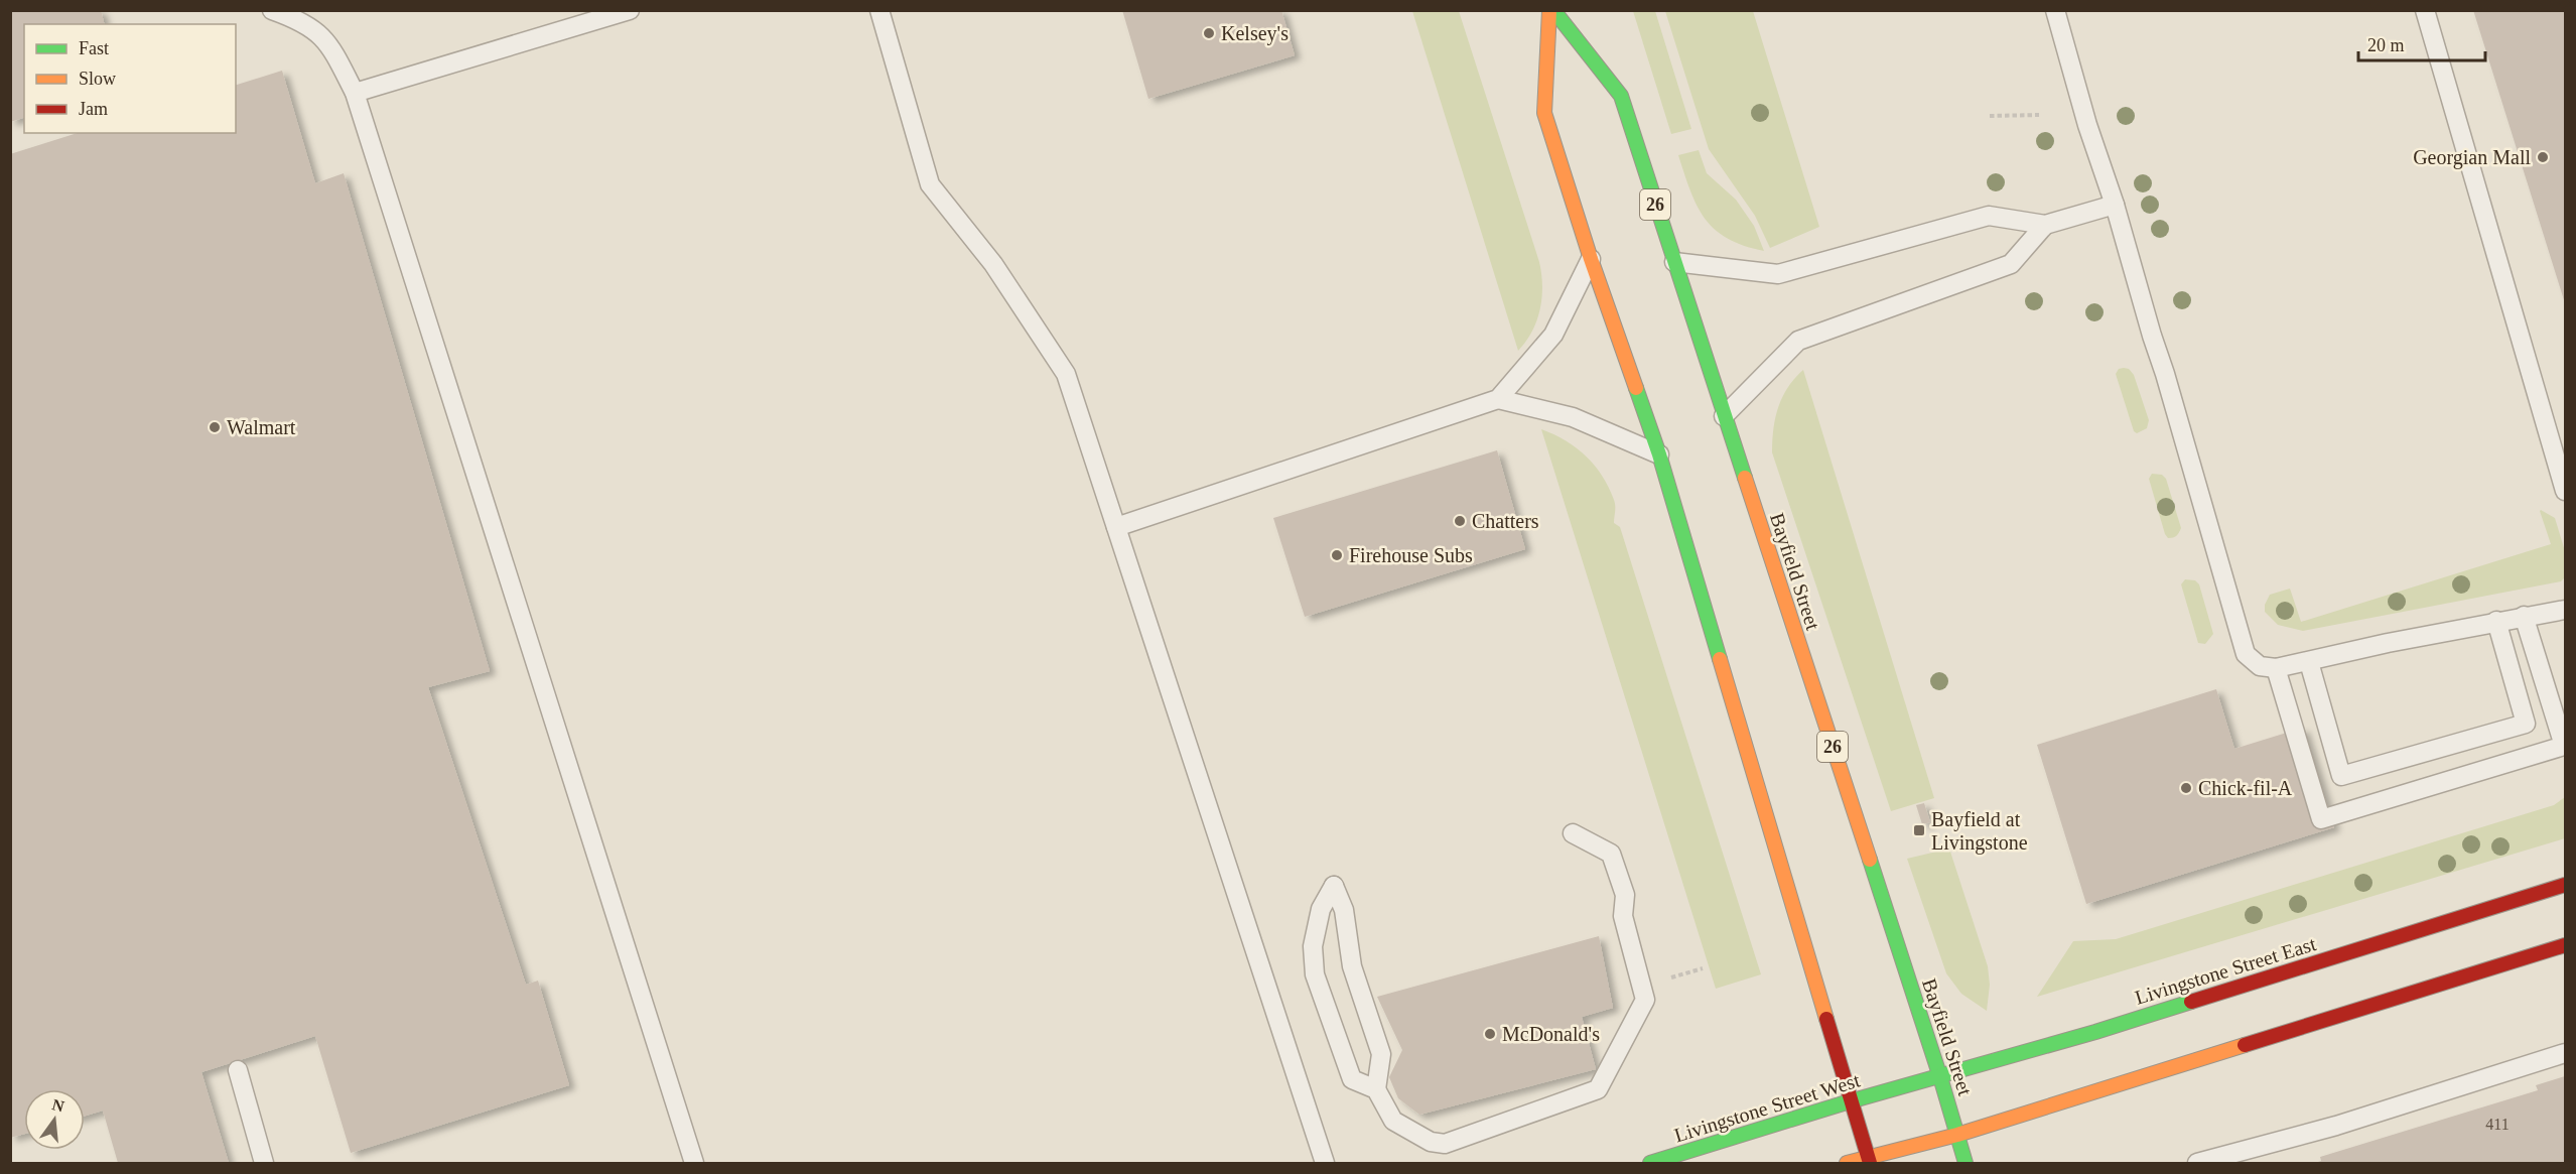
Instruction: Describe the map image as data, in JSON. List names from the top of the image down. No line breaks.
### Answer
{"streets":{"main road":["26","Bayfield Street","Livingstone Street East","Livingstone Street West"]},"crossings":[["Bayfield Street","Livingstone Street East"],["Bayfield Street","Livingstone Street West"],["Livingstone Street East","Livingstone Street West"]],"places":{"other":["Kelsey's","Georgian Mall","Walmart","Chatters","Firehouse Subs","Chick-fil-A","McDonald's"],"transit":["Bayfield at Livingstone"]},"house_numbers":["411"],"legend":["Fast","Slow","Jam"],"scale_bar":"20 m","north":"top"}
